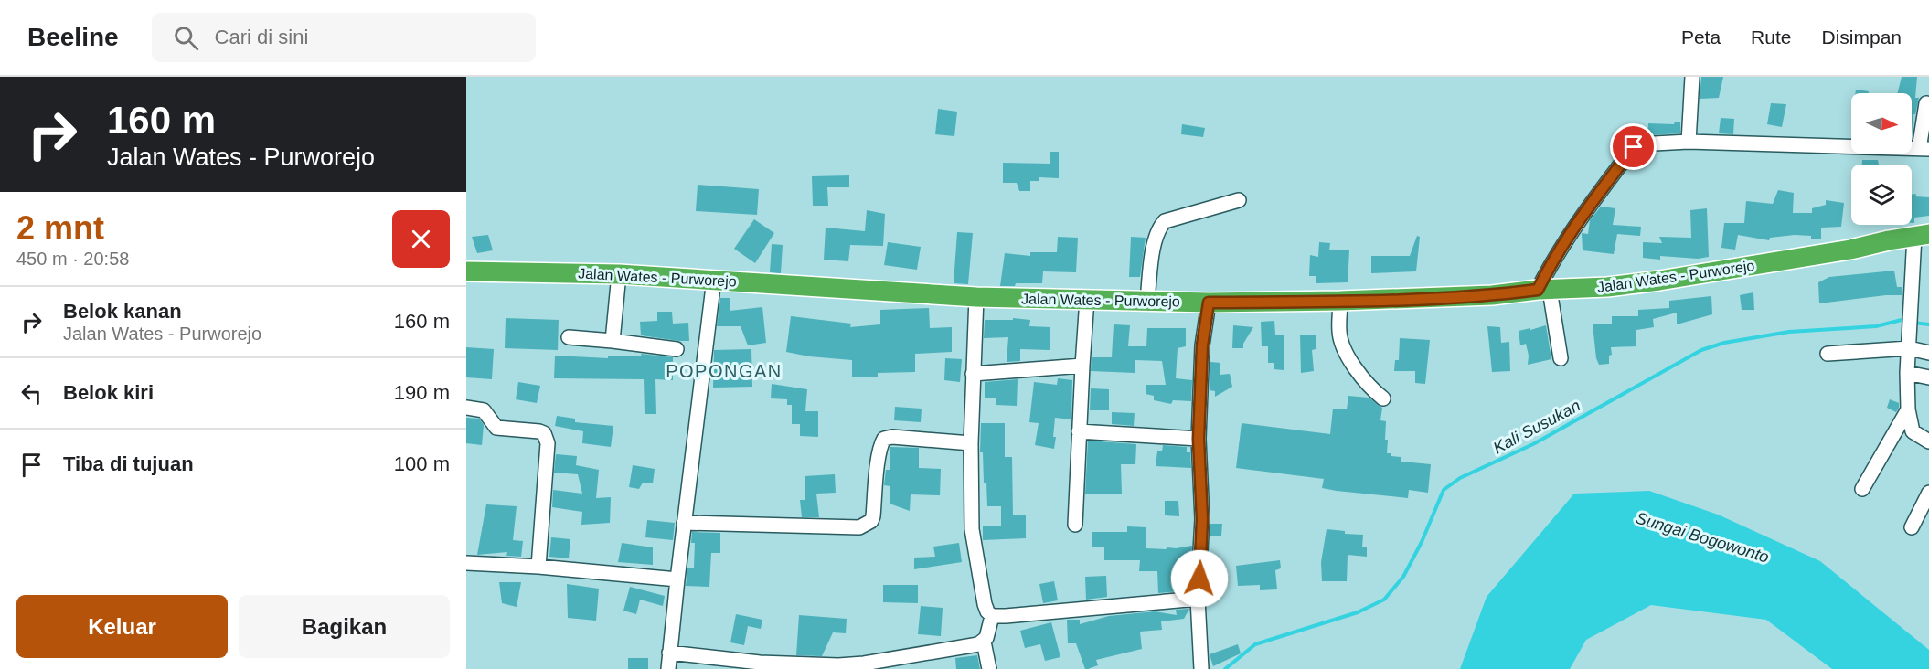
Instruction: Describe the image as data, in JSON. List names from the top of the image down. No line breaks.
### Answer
{"streets":{"highway":["Jalan Wates - Purworejo"]},"districts":["POPONGAN"],"water":["Kali Susukan","Sungai Bogowonto"],"north":"right","page":{"header":"Beeline","search":"Cari di sini","nav":["Peta","Rute","Disimpan"],"turn":["160 m","Jalan Wates - Purworejo"],"heading":["2 mnt","450 m · 20:58"],"list":[{"name":"Belok kanan","note":"Jalan Wates - Purworejo","value":"160 m"},{"name":"Belok kiri","value":"190 m"},{"name":"Tiba di tujuan","value":"100 m"}],"buttons":["Keluar","Bagikan"]}}
